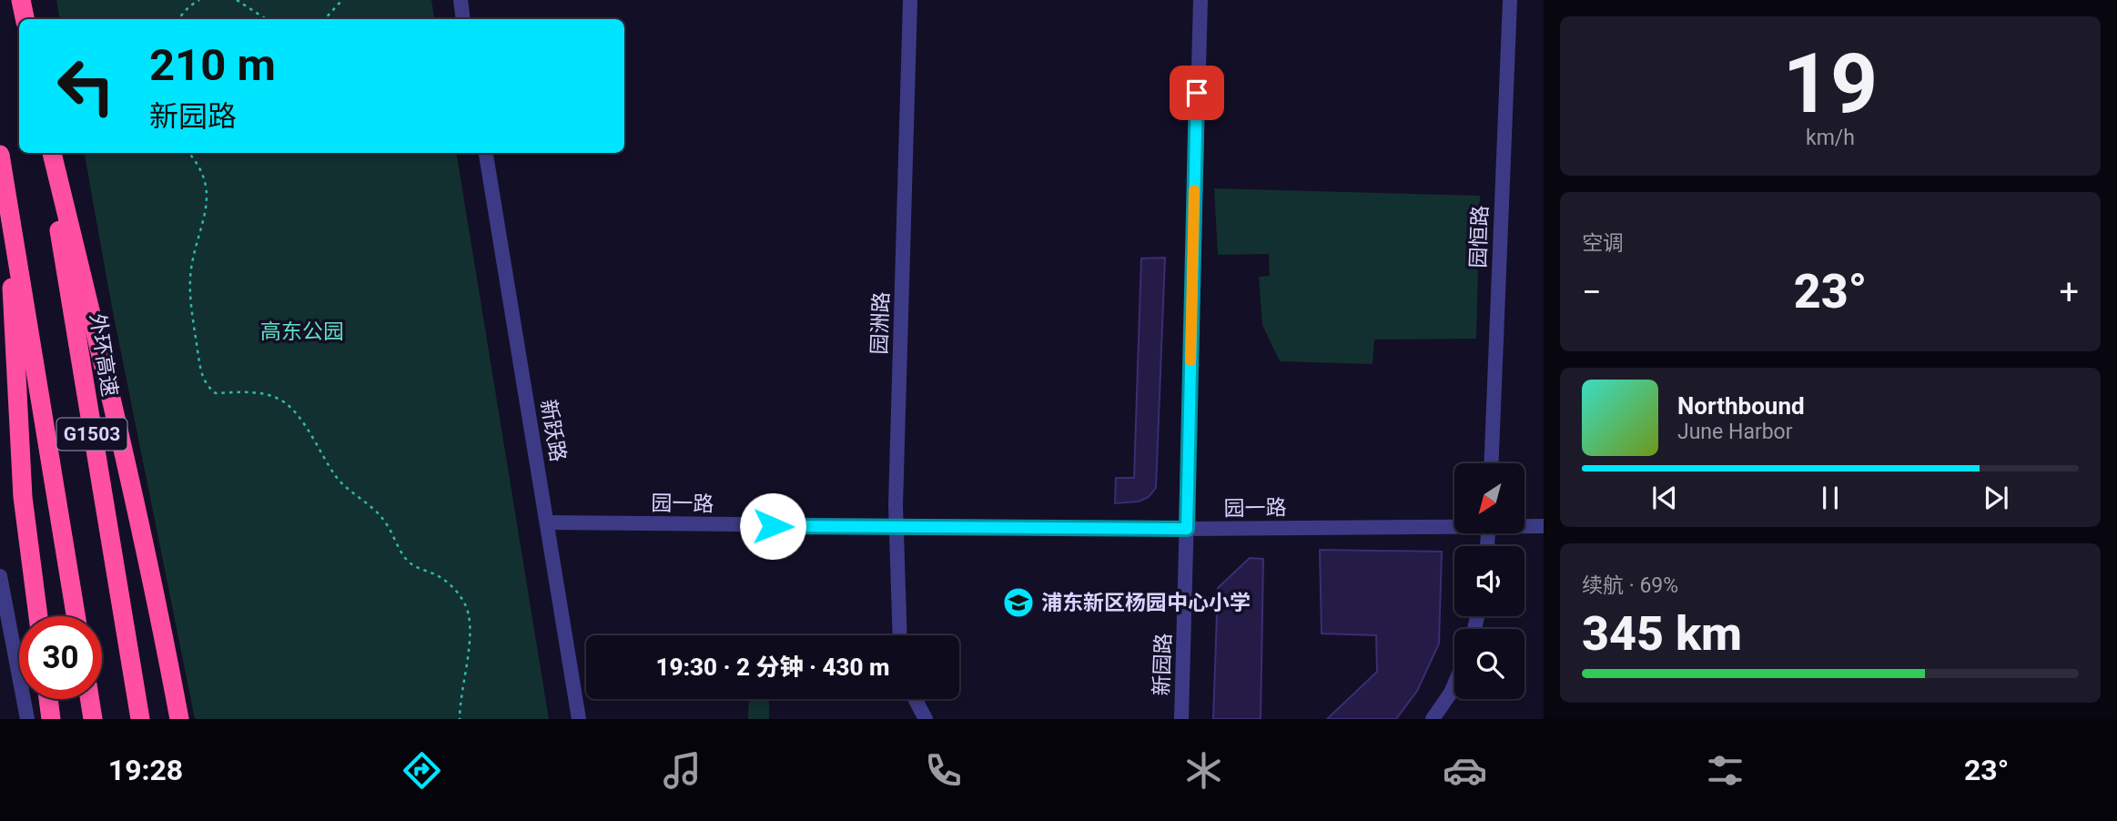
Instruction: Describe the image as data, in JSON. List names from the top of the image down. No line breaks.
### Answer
{"streets":{"highway":["外环高速","G1503"],"street":["园恒路","园洲路","新跃路","园一路","新园路"]},"crossings":[["园洲路","园一路"],["新跃路","园一路"],["园一路","新园路"]],"parks":["高东公园"],"places":{"school or university":["浦东新区杨园中心小学"]},"north":"bottom left","page":{"tile":[["19","km/h"],"空调",["续航 · 69%","345 km"]],"turn":["210 m","新园路"],"heat":["−","23°","+"],"song":["Northbound","June Harbor"],"limit":"30","trip":"19:30 · 2 分钟 · 430 m","tabs":["19:28","23°"]}}
